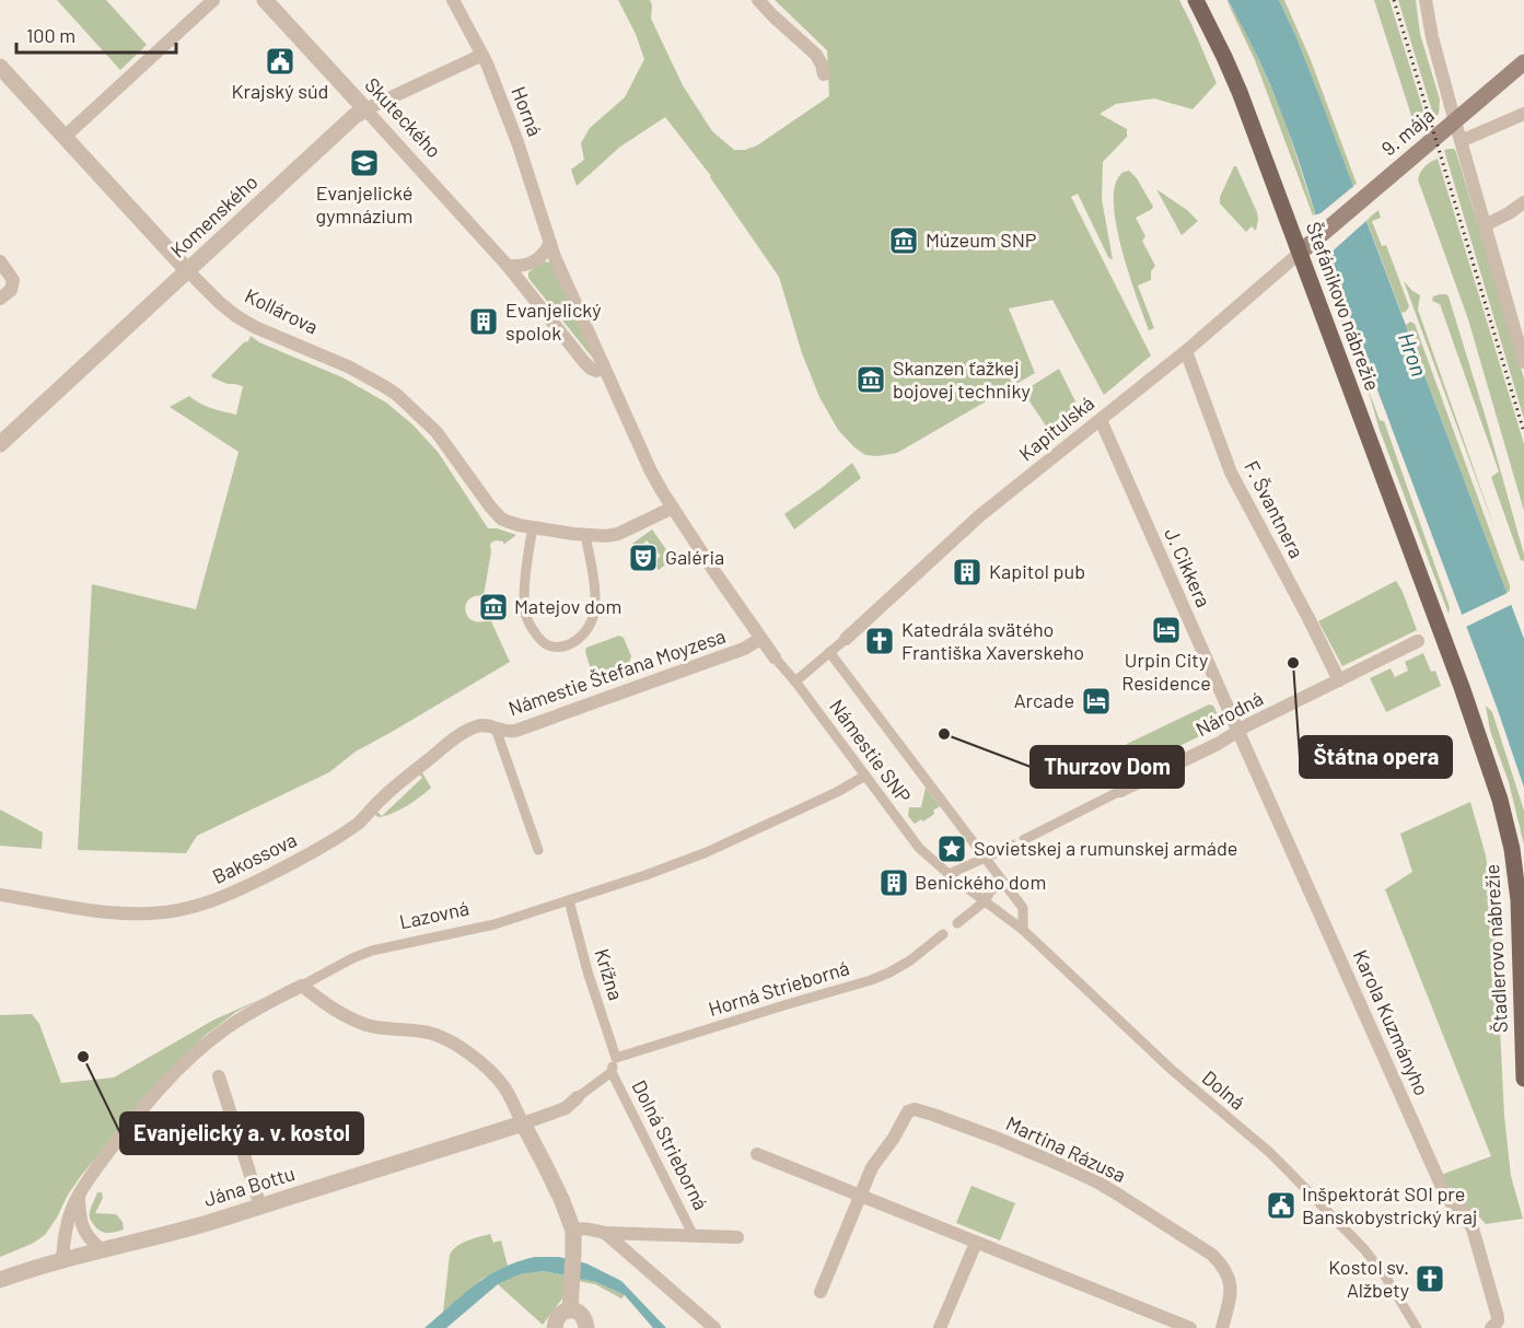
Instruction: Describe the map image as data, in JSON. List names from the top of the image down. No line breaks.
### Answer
{"streets":{"main road":["9. mája","Štefánikovo nábrežie","Štadlerovo nábrežie"],"street":["Horná","Skuteckého","Komenského","Kollárova","Kapitulská","F. Švantnera","J. Cikkera","Námestie Štefana Moyzesa","Národná","Námestie SNP","Bakossova","Lazovná","Krížna","Horná Strieborná","Karola Kuzmányho","Dolná","Dolná Strieborná","Martina Rázusa","Jána Bottu"]},"crossings":[["Horná","Komenského"],["Horná","Námestie Štefana Moyzesa"],["Skuteckého","Komenského"],["9. mája","Štefánikovo nábrežie"],["9. mája","Kapitulská"],["Komenského","Kollárova"],["Štefánikovo nábrežie","Kapitulská"],["Štefánikovo nábrežie","Štadlerovo nábrežie"],["Kapitulská","F. Švantnera"],["Kapitulská","J. Cikkera"],["F. Švantnera","Národná"],["J. Cikkera","Národná"],["J. Cikkera","Karola Kuzmányho"],["Námestie Štefana Moyzesa","Námestie SNP"],["Námestie Štefana Moyzesa","Bakossova"],["Národná","Karola Kuzmányho"],["Námestie SNP","Lazovná"],["Námestie SNP","Dolná"],["Lazovná","Krížna"],["Krížna","Horná Strieborná"]],"water":["Hron"],"places":{"public building":["Krajský súd","Inšpektorát SOI pre Banskobystrický kraj"],"school or university":["Evanjelické gymnázium"],"museum":["Múzeum SNP","Skanzen ťažkej bojovej techniky","Matejov dom"],"building":["Evanjelický spolok","Kapitol pub","Benického dom"],"theatre":["Galéria"],"hotel":["Urpin City Residence","Arcade"],"church":["Katedrála svätého Františka Xaverskeho","Kostol sv. Alžbety"],"other":["Štátna opera","Thurzov Dom","Evanjelický a. v. kostol"],"place":["Sovietskej a rumunskej armáde"]},"scale_bar":"100 m"}
